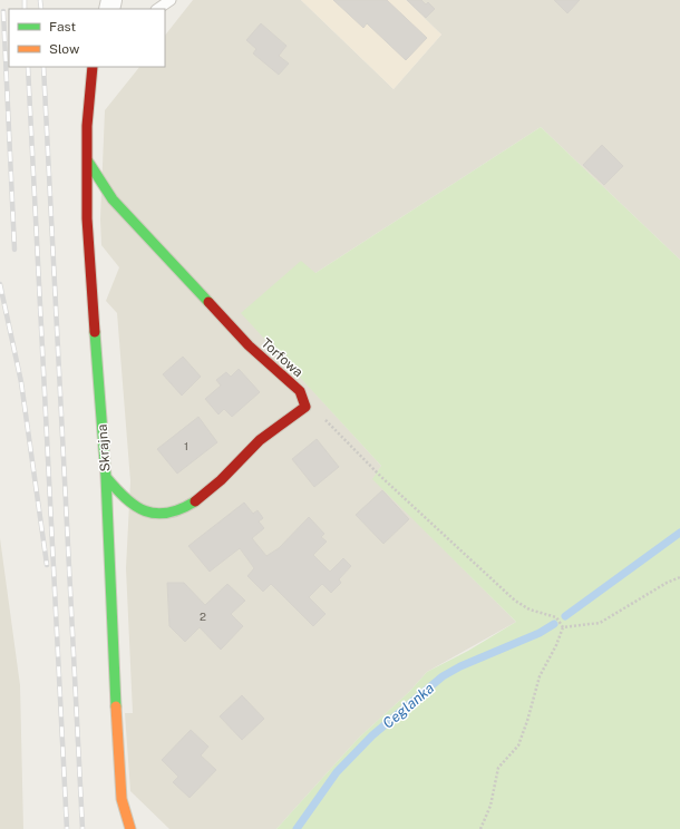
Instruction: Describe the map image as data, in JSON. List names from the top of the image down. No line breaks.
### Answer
{"streets":{"street":["Torfowa","Skrajna"]},"crossings":[["Torfowa","Skrajna"]],"water":["Ceglanka"],"house_numbers":["1","2"],"legend":["Fast","Slow"]}
